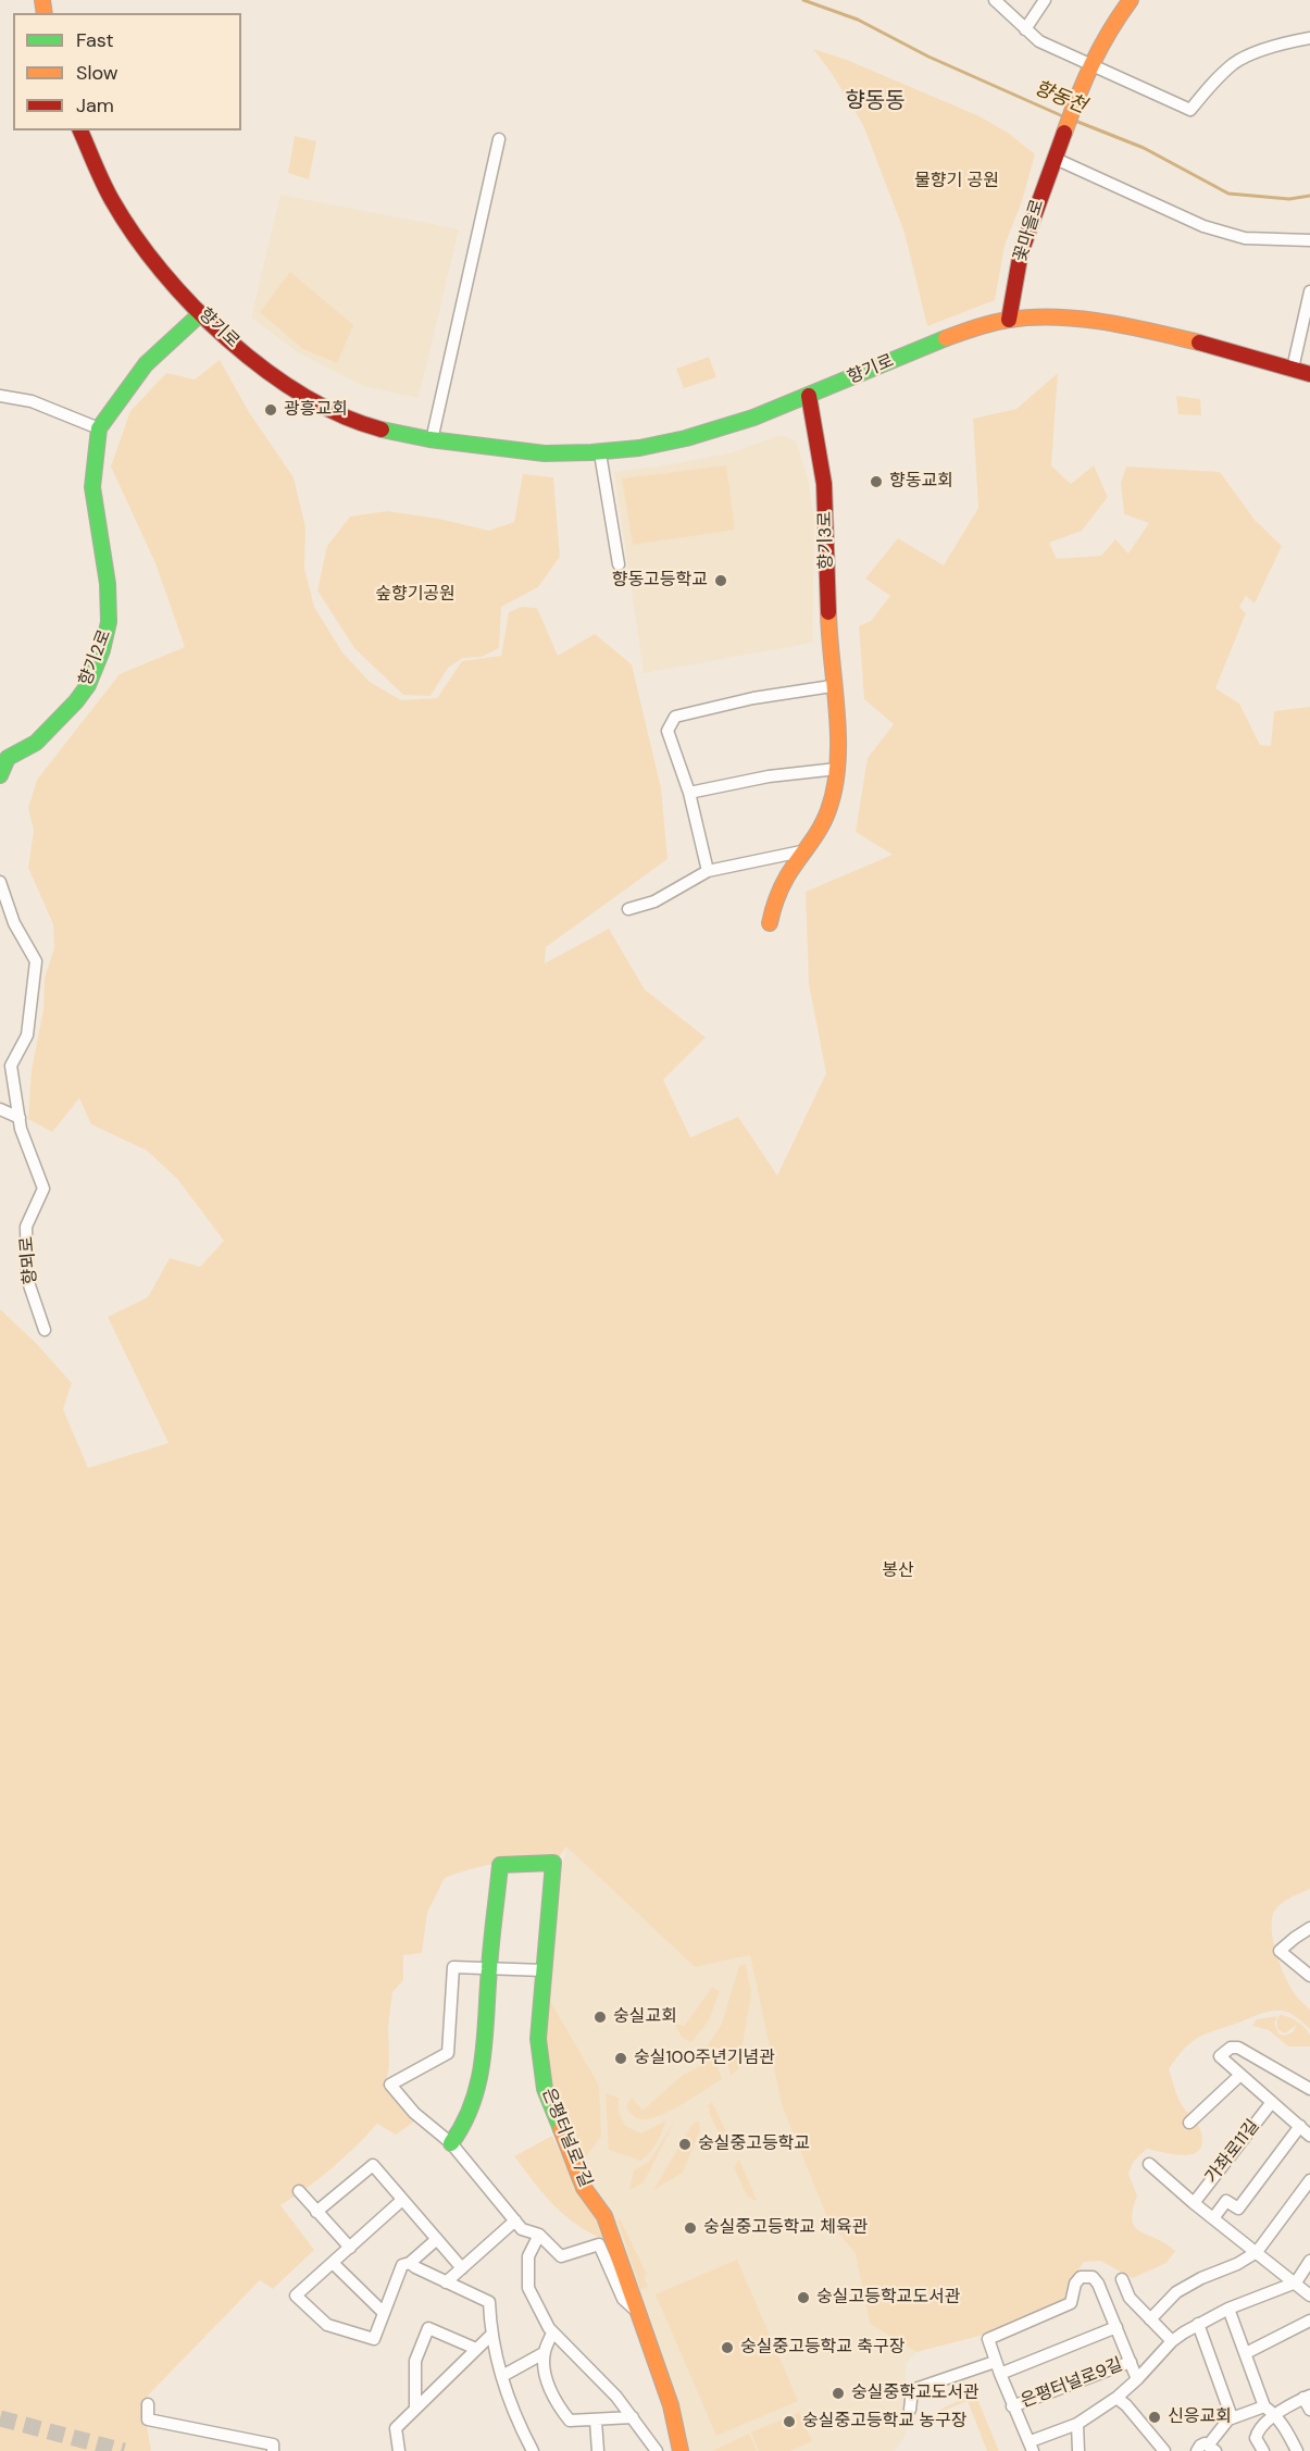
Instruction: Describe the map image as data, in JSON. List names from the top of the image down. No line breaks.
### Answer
{"streets":{"street":["꽃마을로","향기로","향기3로","향기2로","향뫼로","은평터널로7길","가좌로11길","은평터널로9길"]},"crossings":[["꽃마을로","향기로"],["향기로","향기3로"],["향기로","향기2로"]],"districts":["향동동"],"water":["향동천"],"parks":["물향기 공원","숲향기공원","봉산"],"places":["광흥교회","향동교회","향동고등학교","숭실교회","숭실100주년기념관","숭실중고등학교","숭실중고등학교 체육관","숭실고등학교도서관","숭실중고등학교 축구장","숭실중학교도서관","신응교회","숭실중고등학교 농구장"],"legend":["Fast","Slow","Jam"]}
